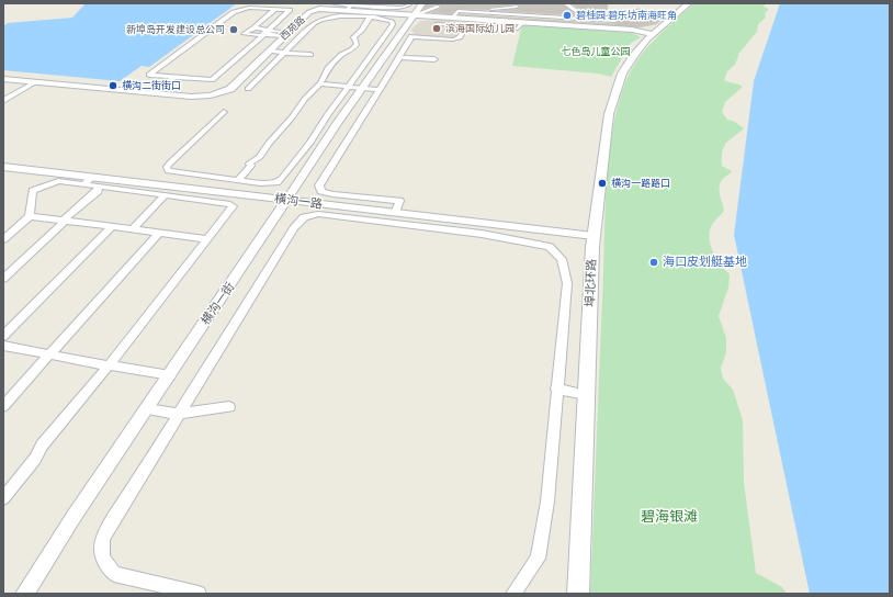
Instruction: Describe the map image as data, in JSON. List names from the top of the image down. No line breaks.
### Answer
{"streets":{"main road":["西苑路","埠北环路"],"street":["横沟一路","横沟一街"]},"crossings":[["西苑路","埠北环路"],["西苑路","横沟一街"],["横沟一路","埠北环路"],["横沟一路","横沟一街"]],"parks":["七色岛儿童公园","碧海银滩"],"places":["碧桂园·碧乐坊南海旺角","滨海国际幼儿园","新埠岛开发建设总公司","横沟二街街口","横沟一路路口","海口皮划艇基地"]}
